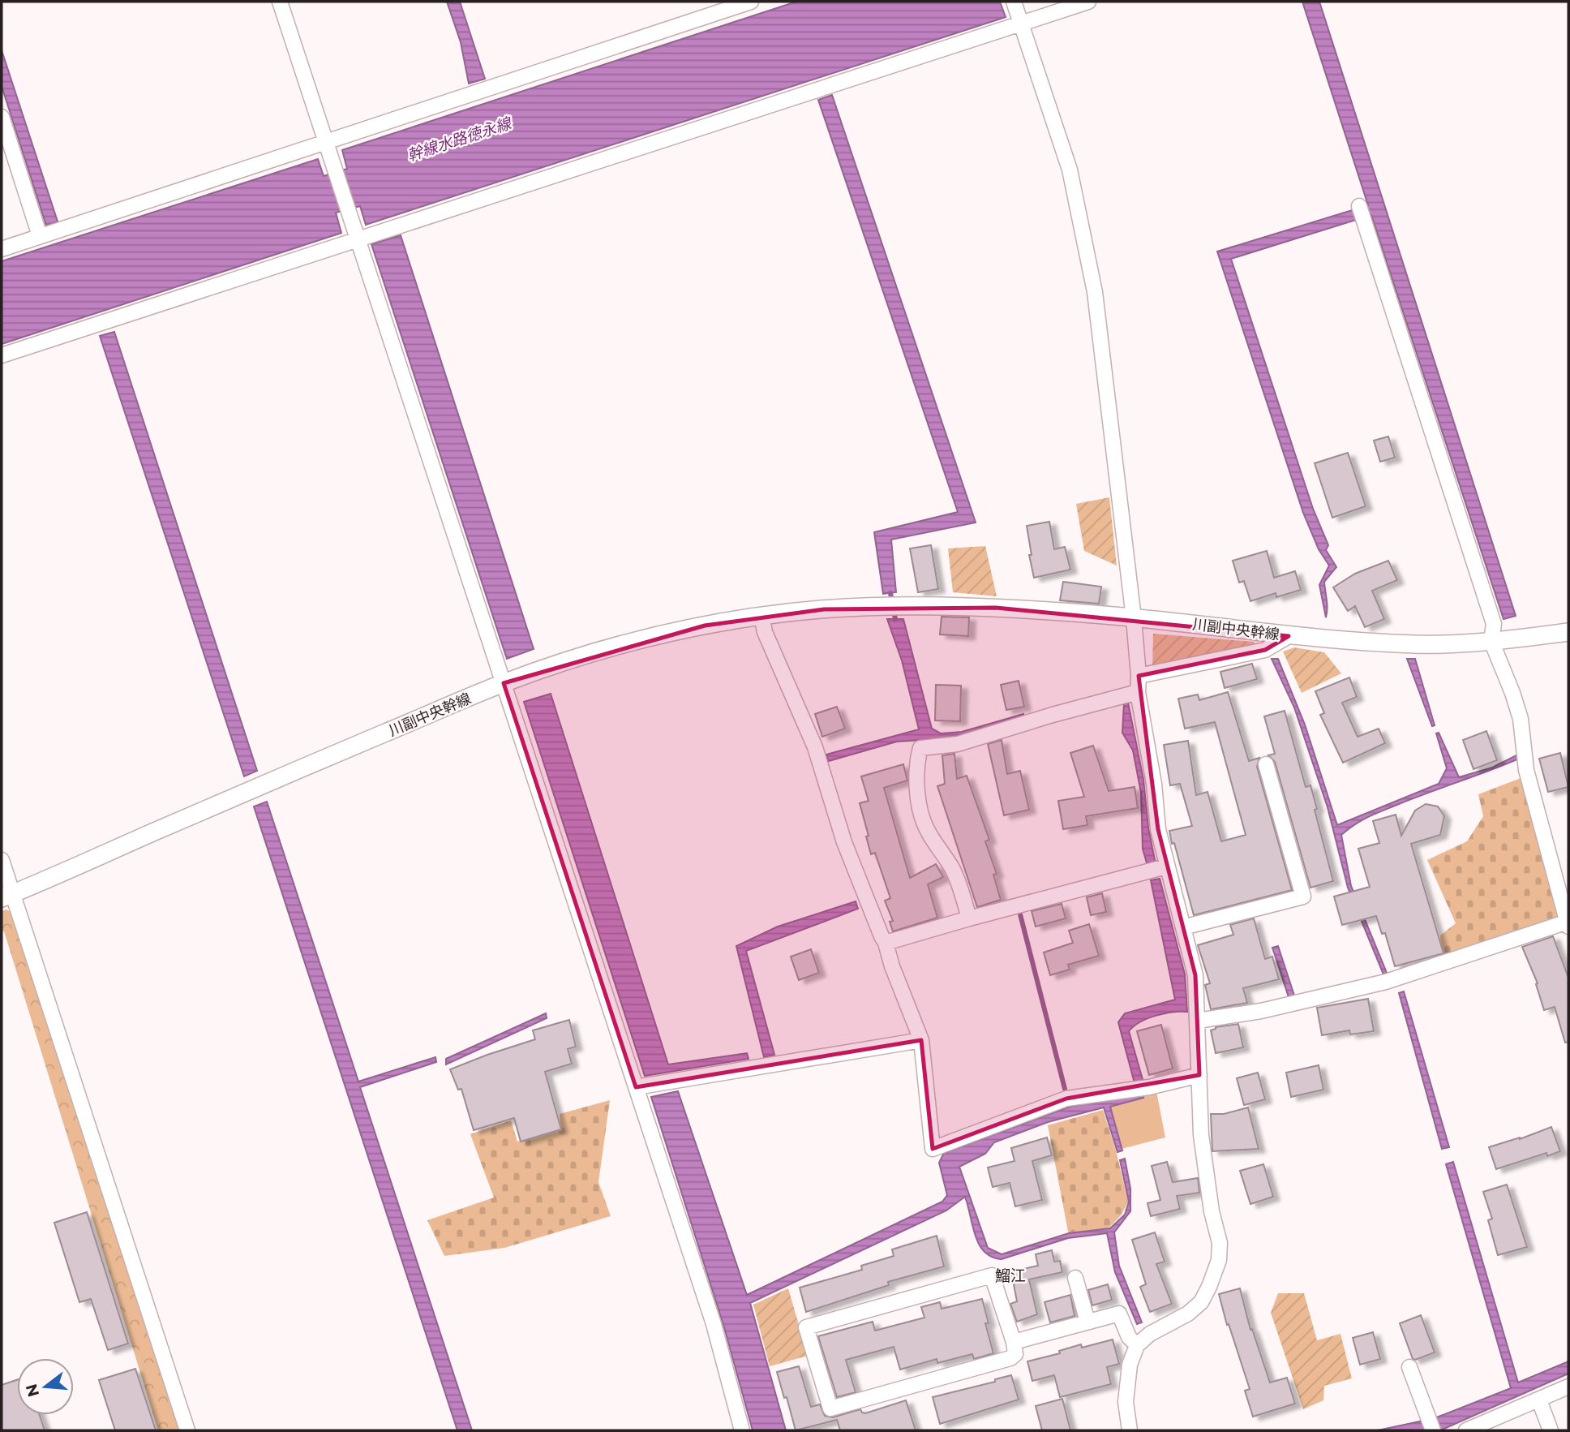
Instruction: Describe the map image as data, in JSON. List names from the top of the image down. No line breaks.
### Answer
{"streets":{"street":["川副中央幹線"]},"districts":["鰡江"],"water":["幹線水路徳永線"],"north":"left"}
